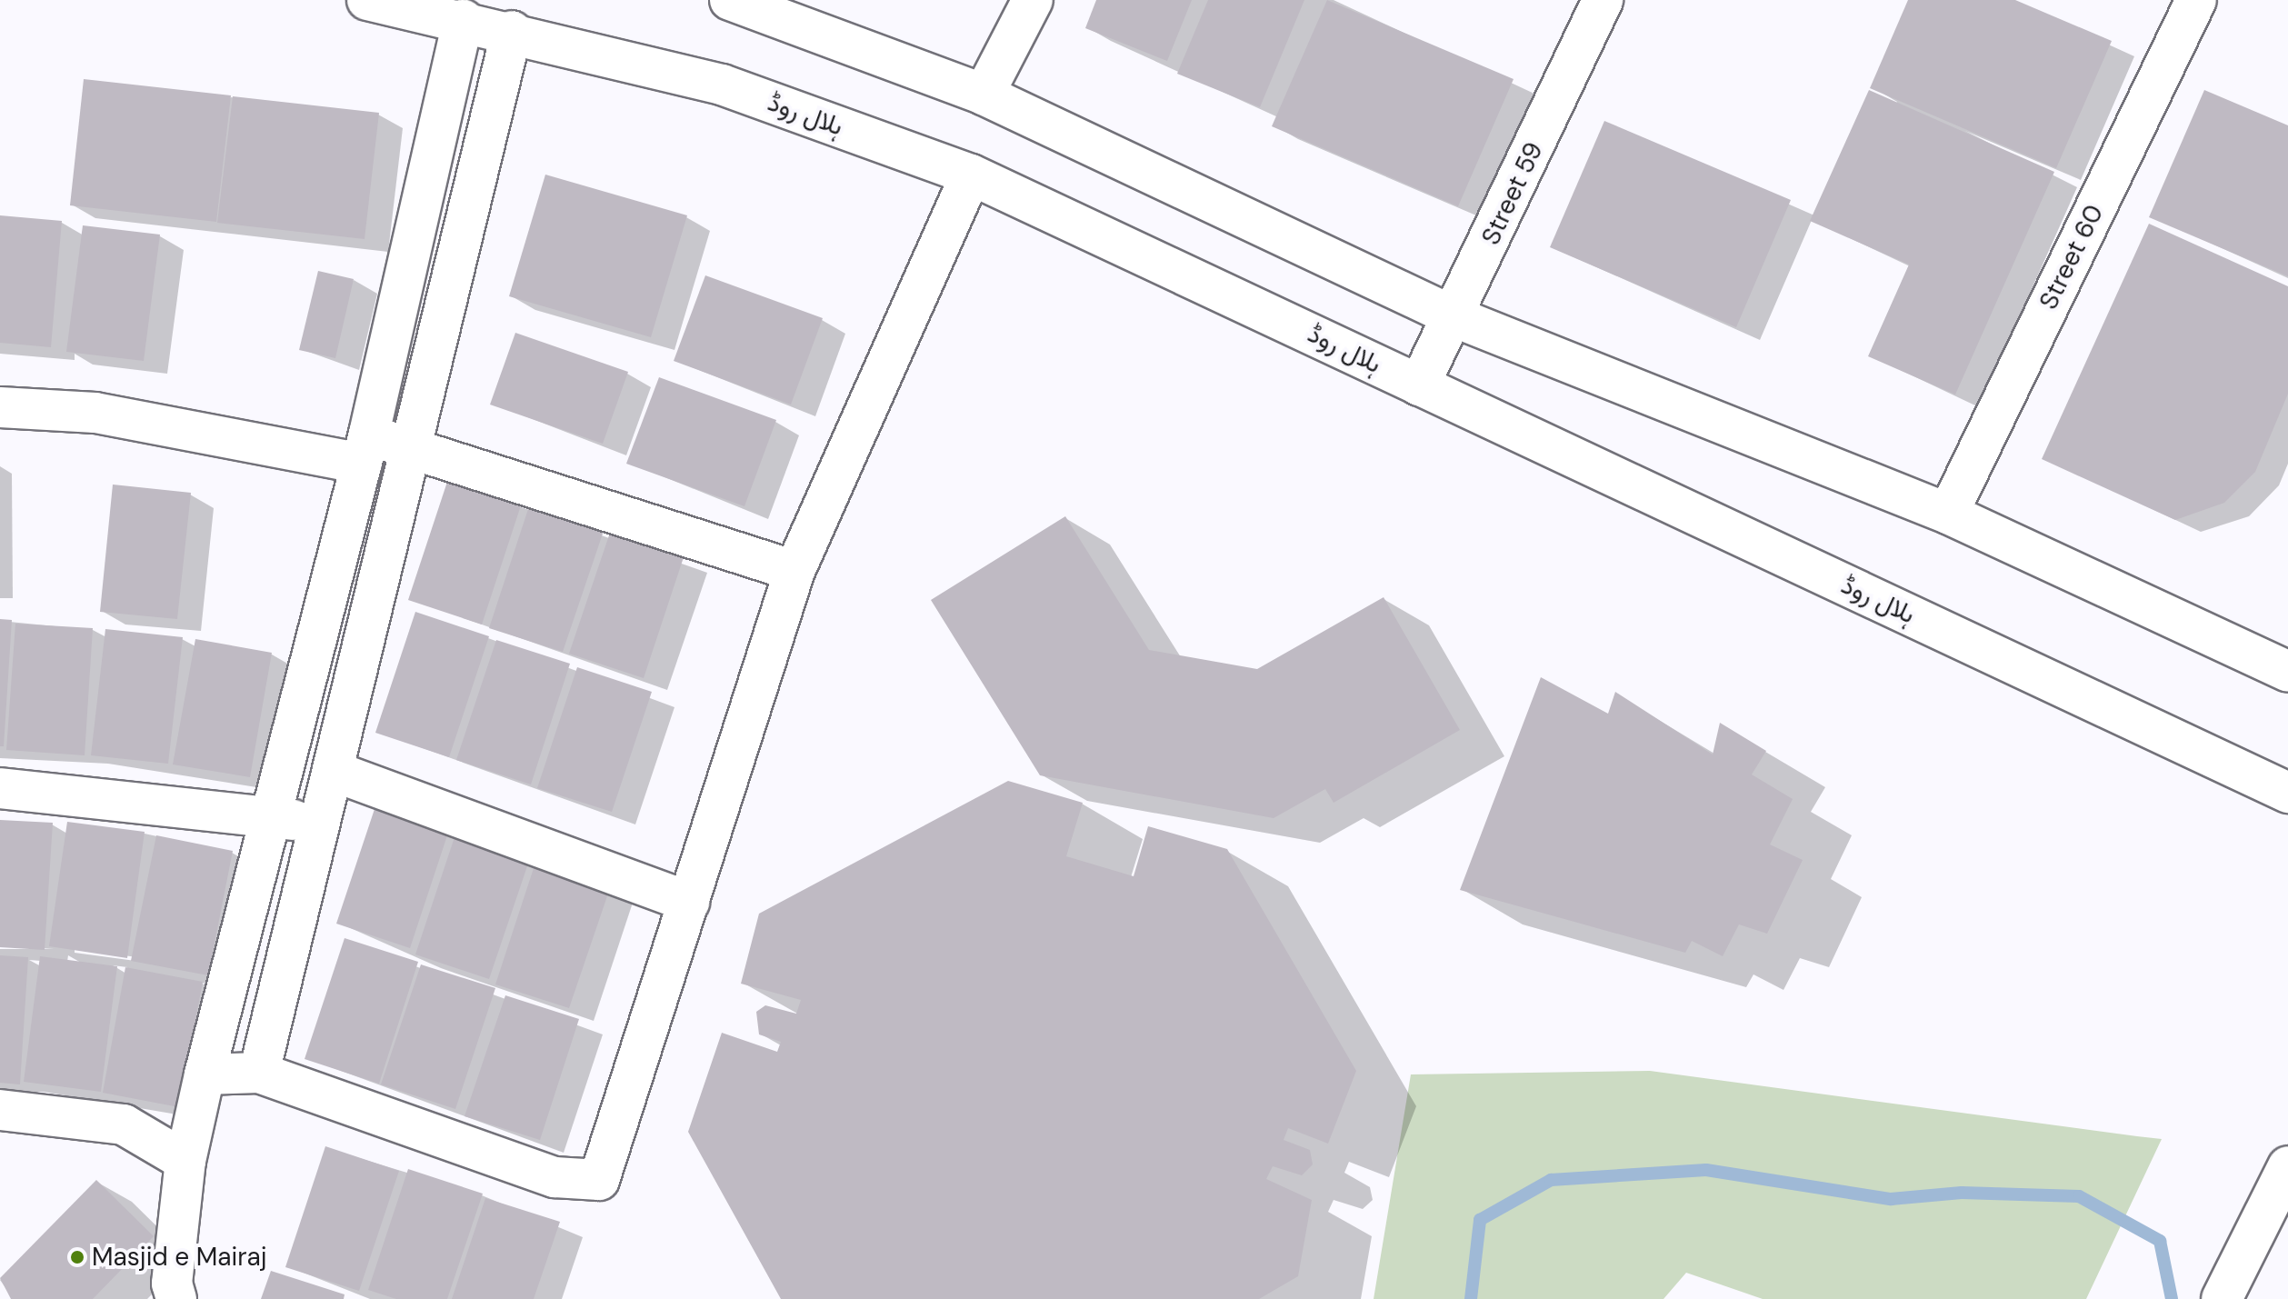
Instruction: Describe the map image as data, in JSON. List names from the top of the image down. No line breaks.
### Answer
{"streets":{"street":["ہلال روڈ","Street 59","Street 60"]},"crossings":[["ہلال روڈ","Street 59"]],"places":["Masjid e Mairaj"]}
